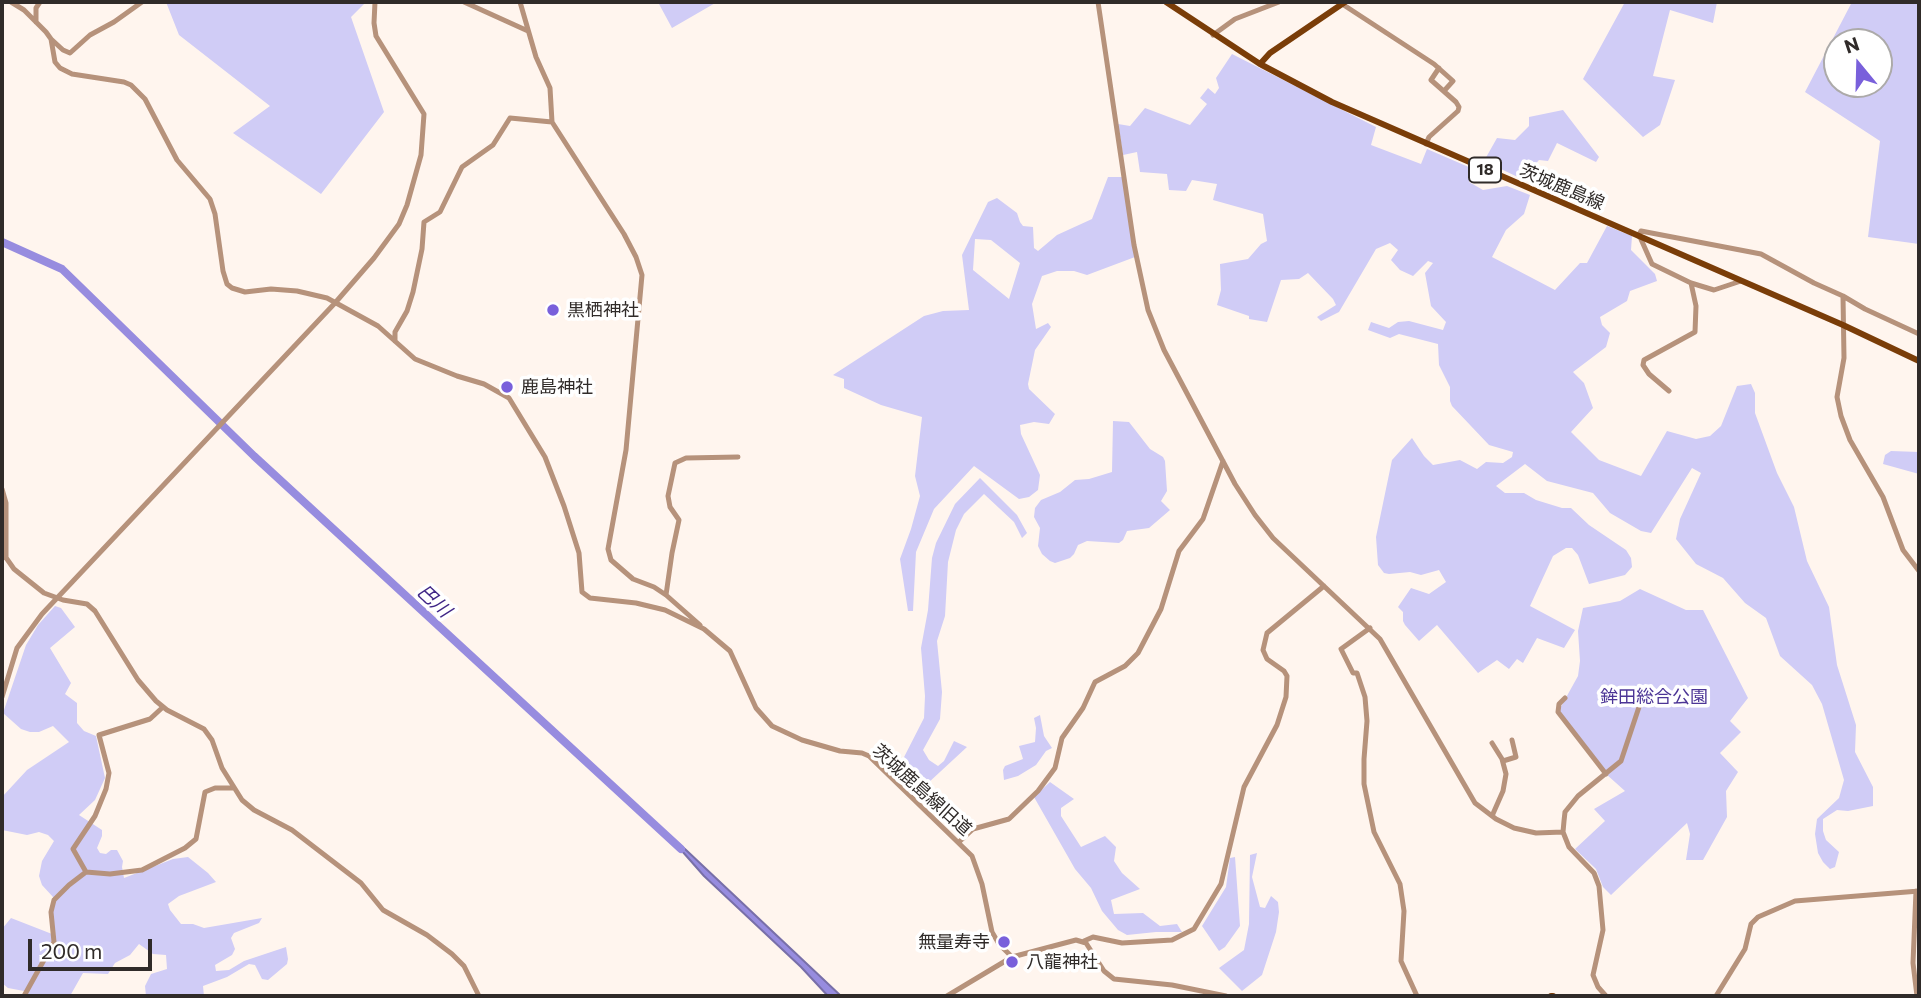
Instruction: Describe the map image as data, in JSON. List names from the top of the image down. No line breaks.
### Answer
{"streets":{"main road":["18","茨城鹿島線"],"street":["茨城鹿島線旧道"]},"water":["巴川"],"parks":["鉾田総合公園"],"places":["黒栖神社","鹿島神社","無量寿寺","八龍神社"],"scale_bar":"200 m","north":"top"}
